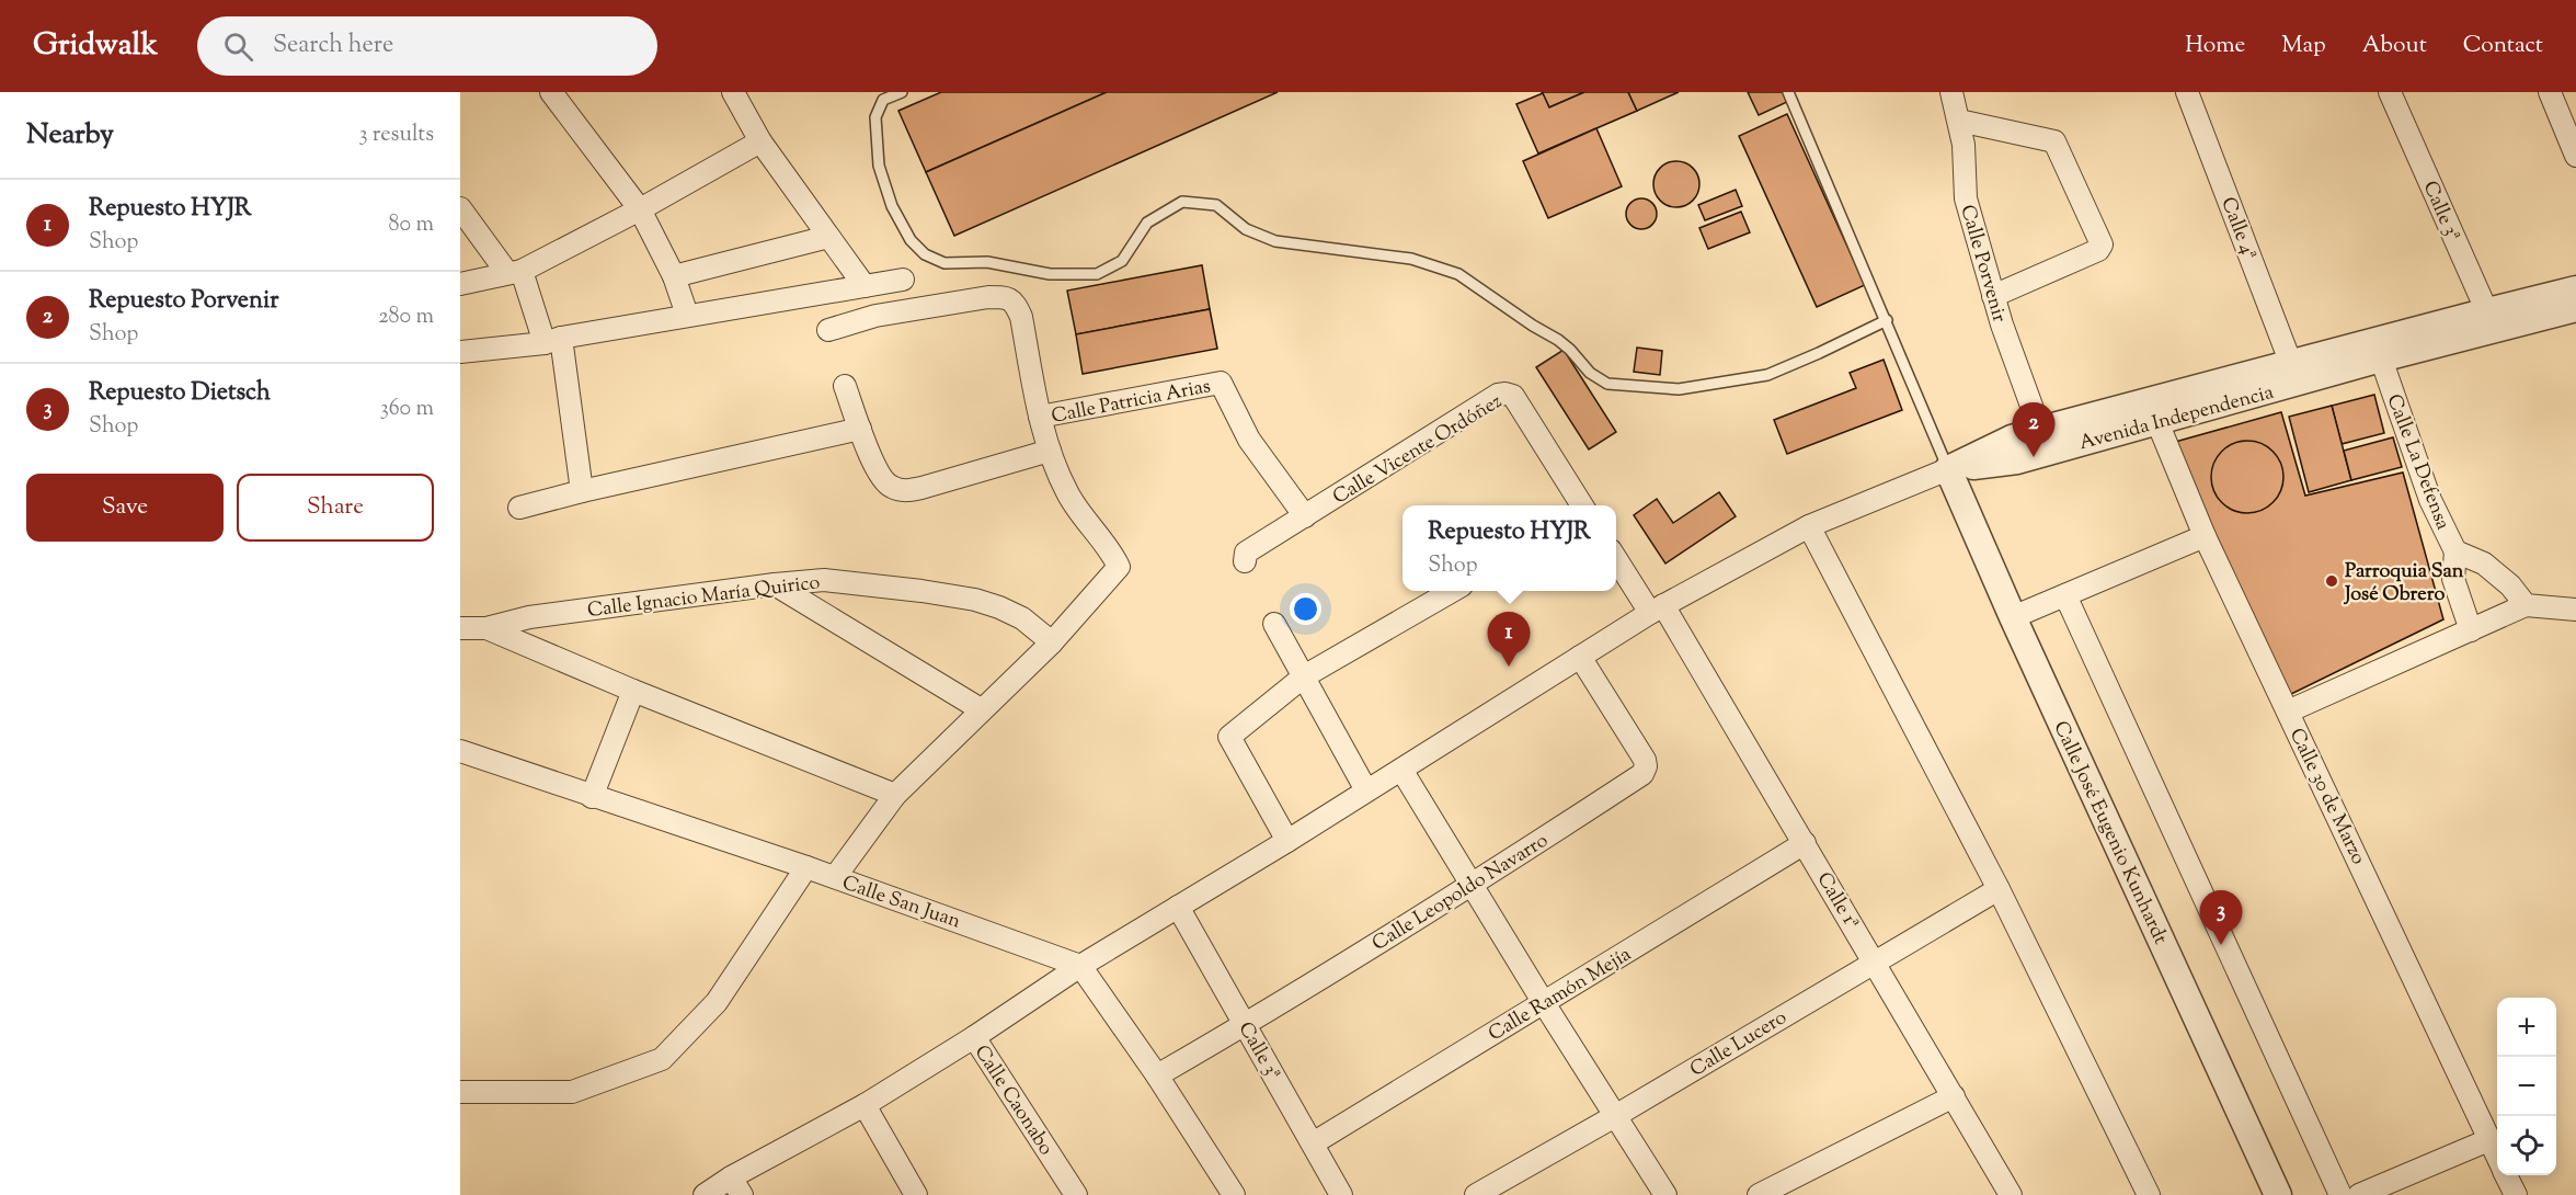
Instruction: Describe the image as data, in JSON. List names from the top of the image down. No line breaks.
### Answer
{"streets":{"street":["Calle 3ª","Calle 4ª","Calle Porvenir","Calle Patricia Arias","Avenida Independencia","Calle Vicente Ordóñez","Calle La Defensa","Calle Ignacio María Quirico","Calle 30 de Marzo","Calle José Eugenio Kunhardt","Calle Leopoldo Navarro","Calle 1ª","Calle San Juan","Calle Ramón Mejía","Calle Lucero","Calle Caonabo"]},"crossings":[["Calle 3ª","Avenida Independencia"],["Calle 3ª","Calle Leopoldo Navarro"],["Calle 3ª","Calle Ramón Mejía"],["Calle 4ª","Avenida Independencia"],["Calle Porvenir","Avenida Independencia"],["Calle Patricia Arias","Calle Vicente Ordóñez"],["Avenida Independencia","Calle La Defensa"],["Avenida Independencia","Calle 30 de Marzo"],["Avenida Independencia","Calle José Eugenio Kunhardt"],["Calle 1ª","Calle Ramón Mejía"],["Calle 1ª","Calle Lucero"]],"places":["Parroquia San José Obrero"],"page":{"header":"Gridwalk","search":"Search here","nav":["Home","Map","About","Contact"],"heading":["Nearby","3 results"],"list":[{"mark":"1","name":"Repuesto HYJR","note":"Shop","value":"80 m"},{"mark":"2","name":"Repuesto Porvenir","note":"Shop","value":"280 m"},{"mark":"3","name":"Repuesto Dietsch","note":"Shop","value":"360 m"}],"pins":["2","1","3"],"buttons":["Save","Share"],"popup":["Repuesto HYJR","Shop"],"map_buttons":["+","−"]}}
